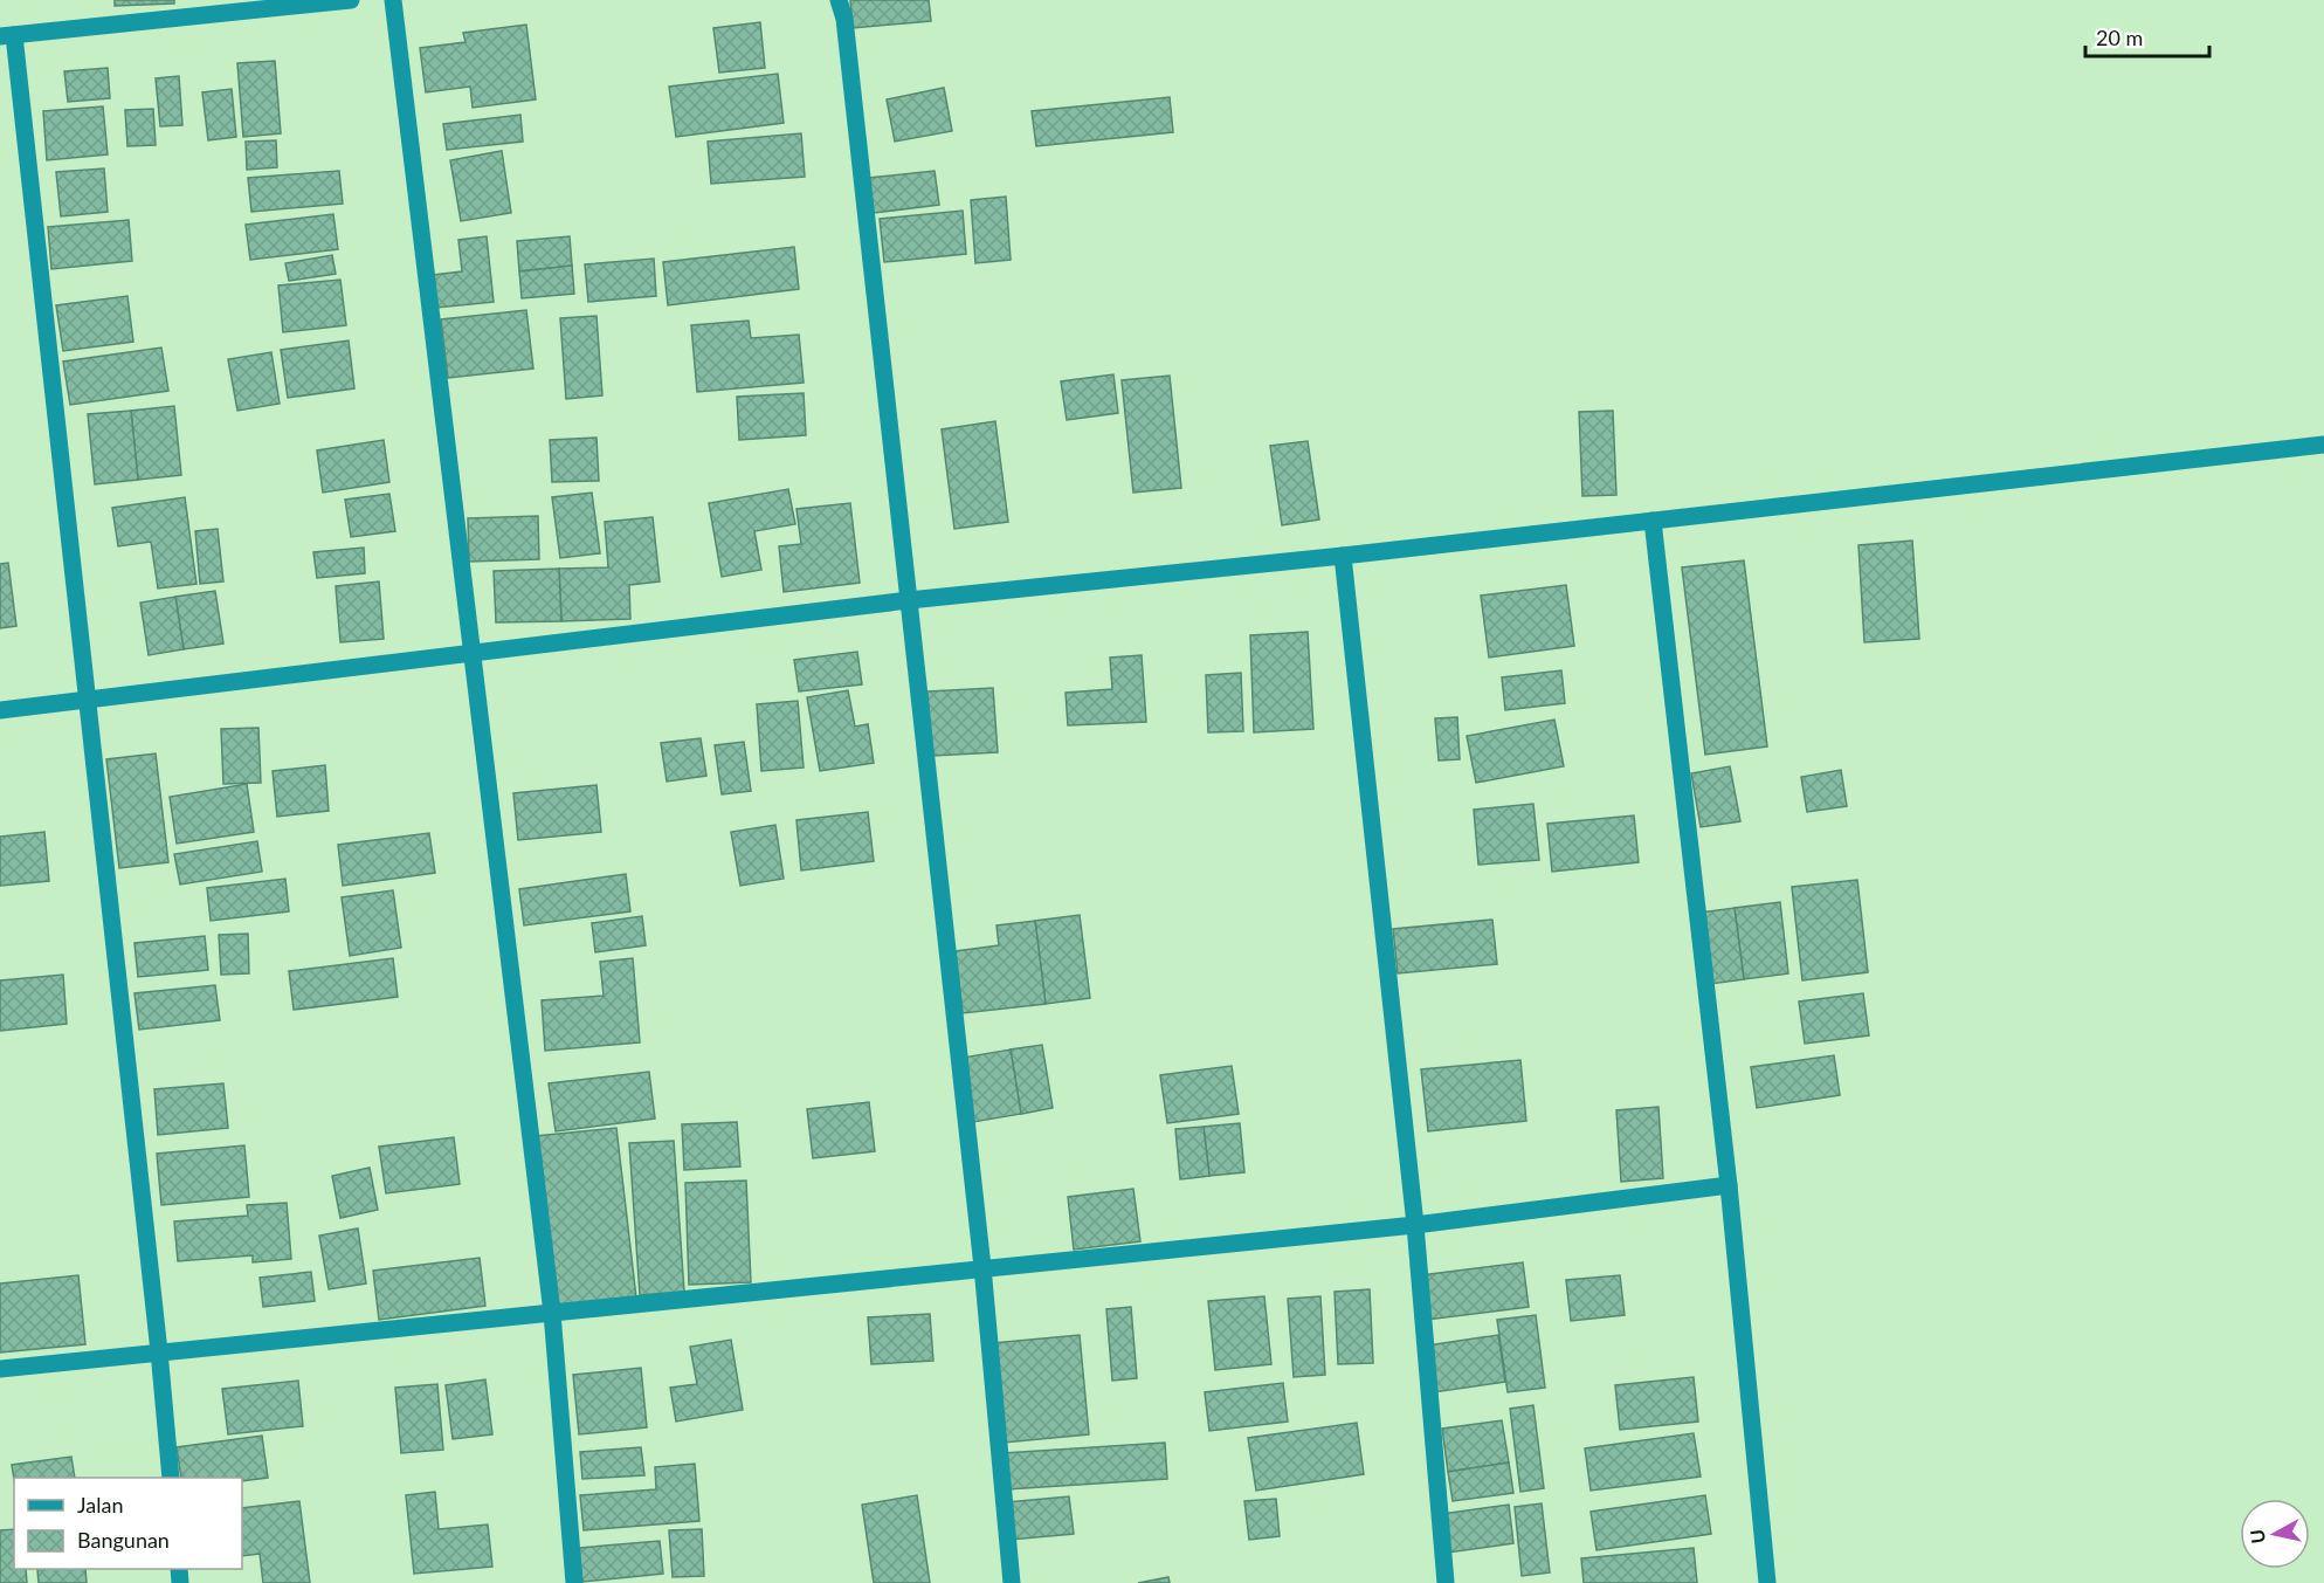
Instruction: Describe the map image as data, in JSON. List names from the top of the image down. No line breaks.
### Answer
{"legend":["Jalan","Bangunan"],"scale_bar":"20 m","north":"left"}
